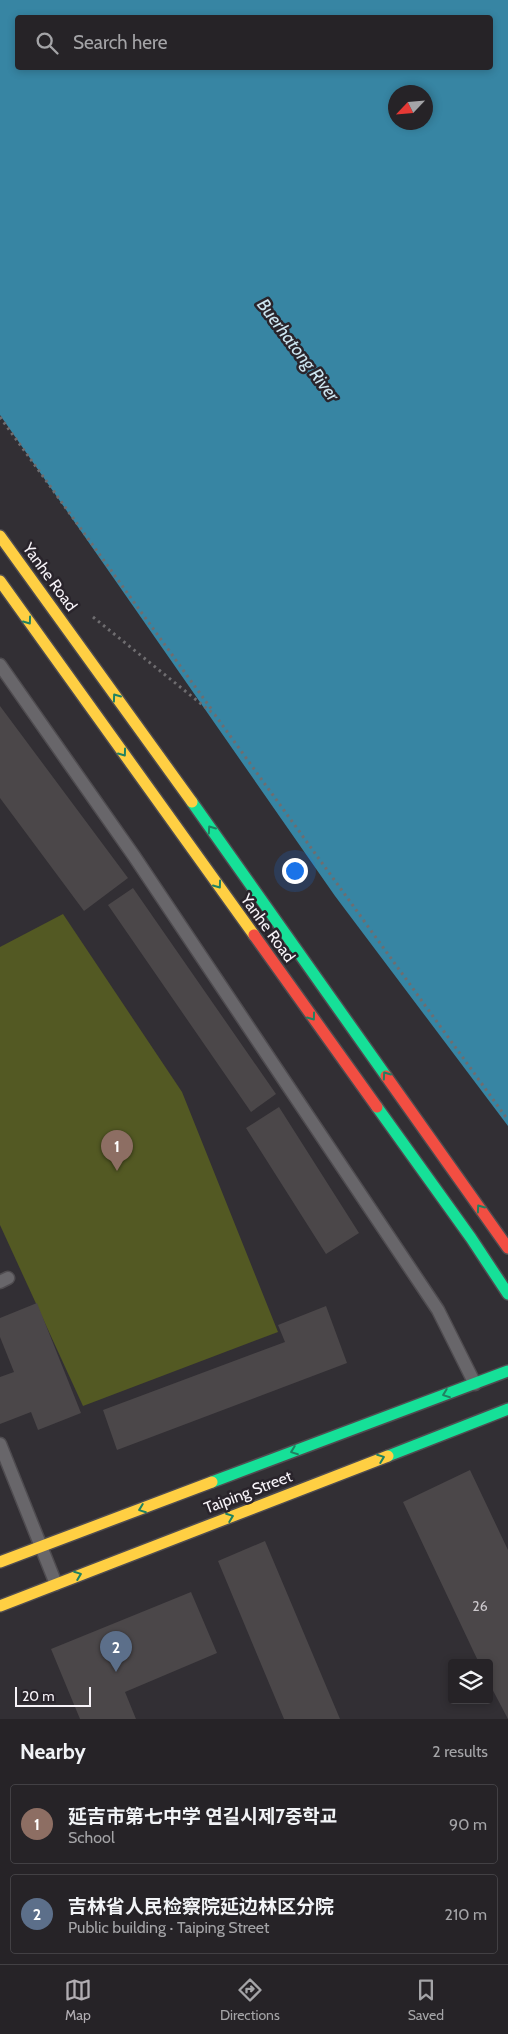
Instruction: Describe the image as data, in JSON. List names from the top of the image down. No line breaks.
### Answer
{"streets":{"main road":["Yanhe Road","Taiping Street"]},"water":["Buerhatong River"],"house_numbers":["26"],"scale_bar":"20 m","north":"bottom left","page":{"search":"Search here","pins":["1","2"],"scale":"20 m","heading":["Nearby","2 results"],"list":[{"mark":"1","name":"延吉市第七中学 연길시제7중학교","note":"School","value":"90 m"},{"mark":"2","name":"吉林省人民检察院延边林区分院","note":"Public building · Taiping Street","value":"210 m"}],"nav":["Map","Directions","Saved"]}}
